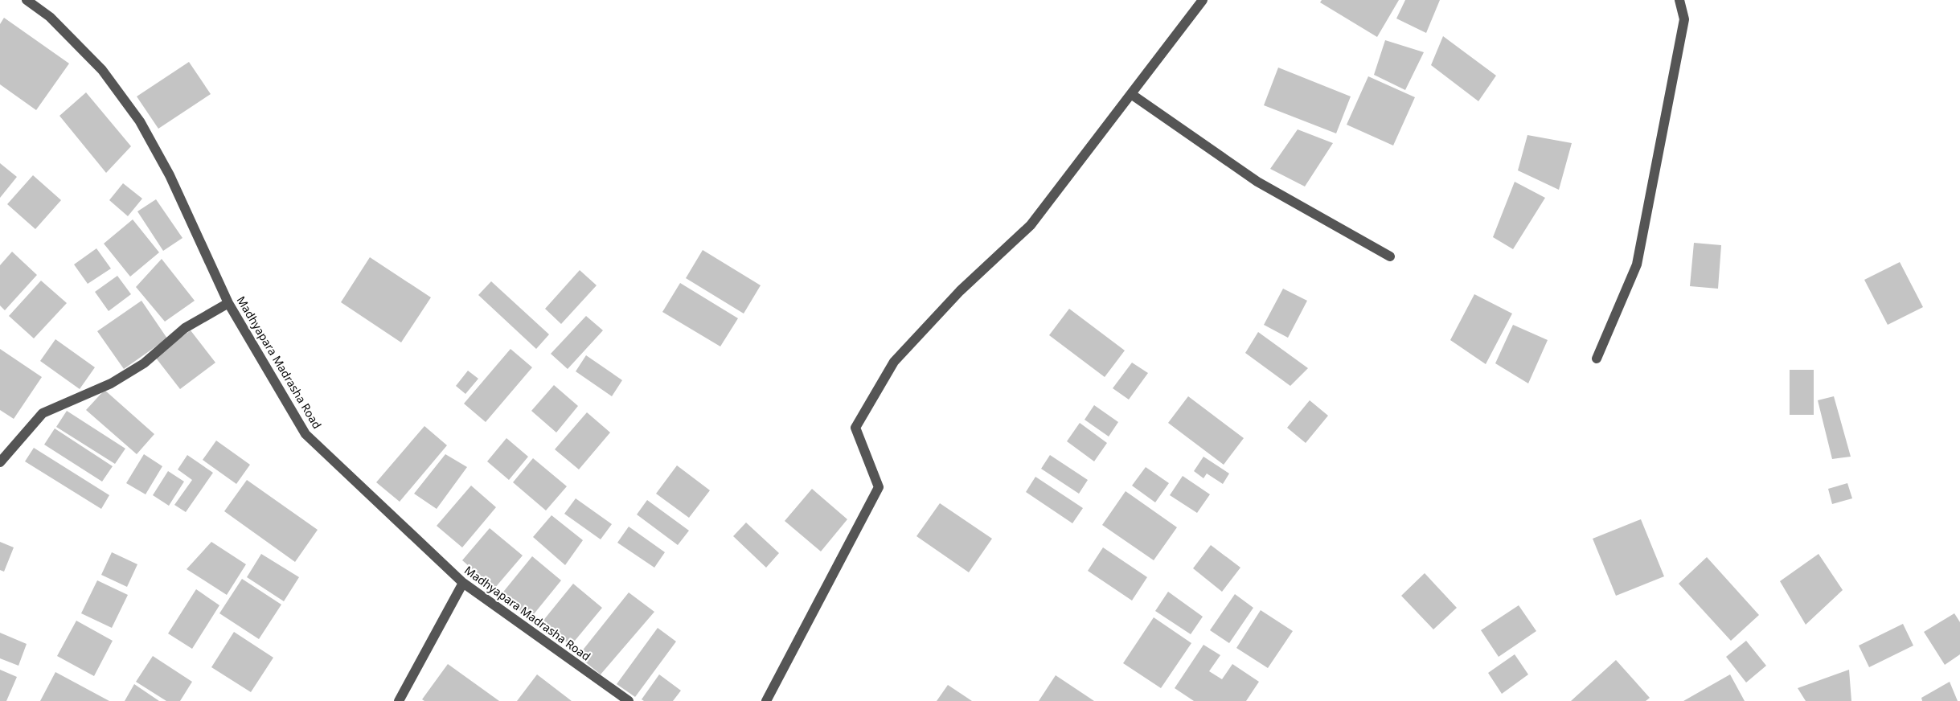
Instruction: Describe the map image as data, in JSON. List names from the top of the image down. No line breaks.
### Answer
{"streets":{"street":["Madhyapara Madrasha Road"]}}
